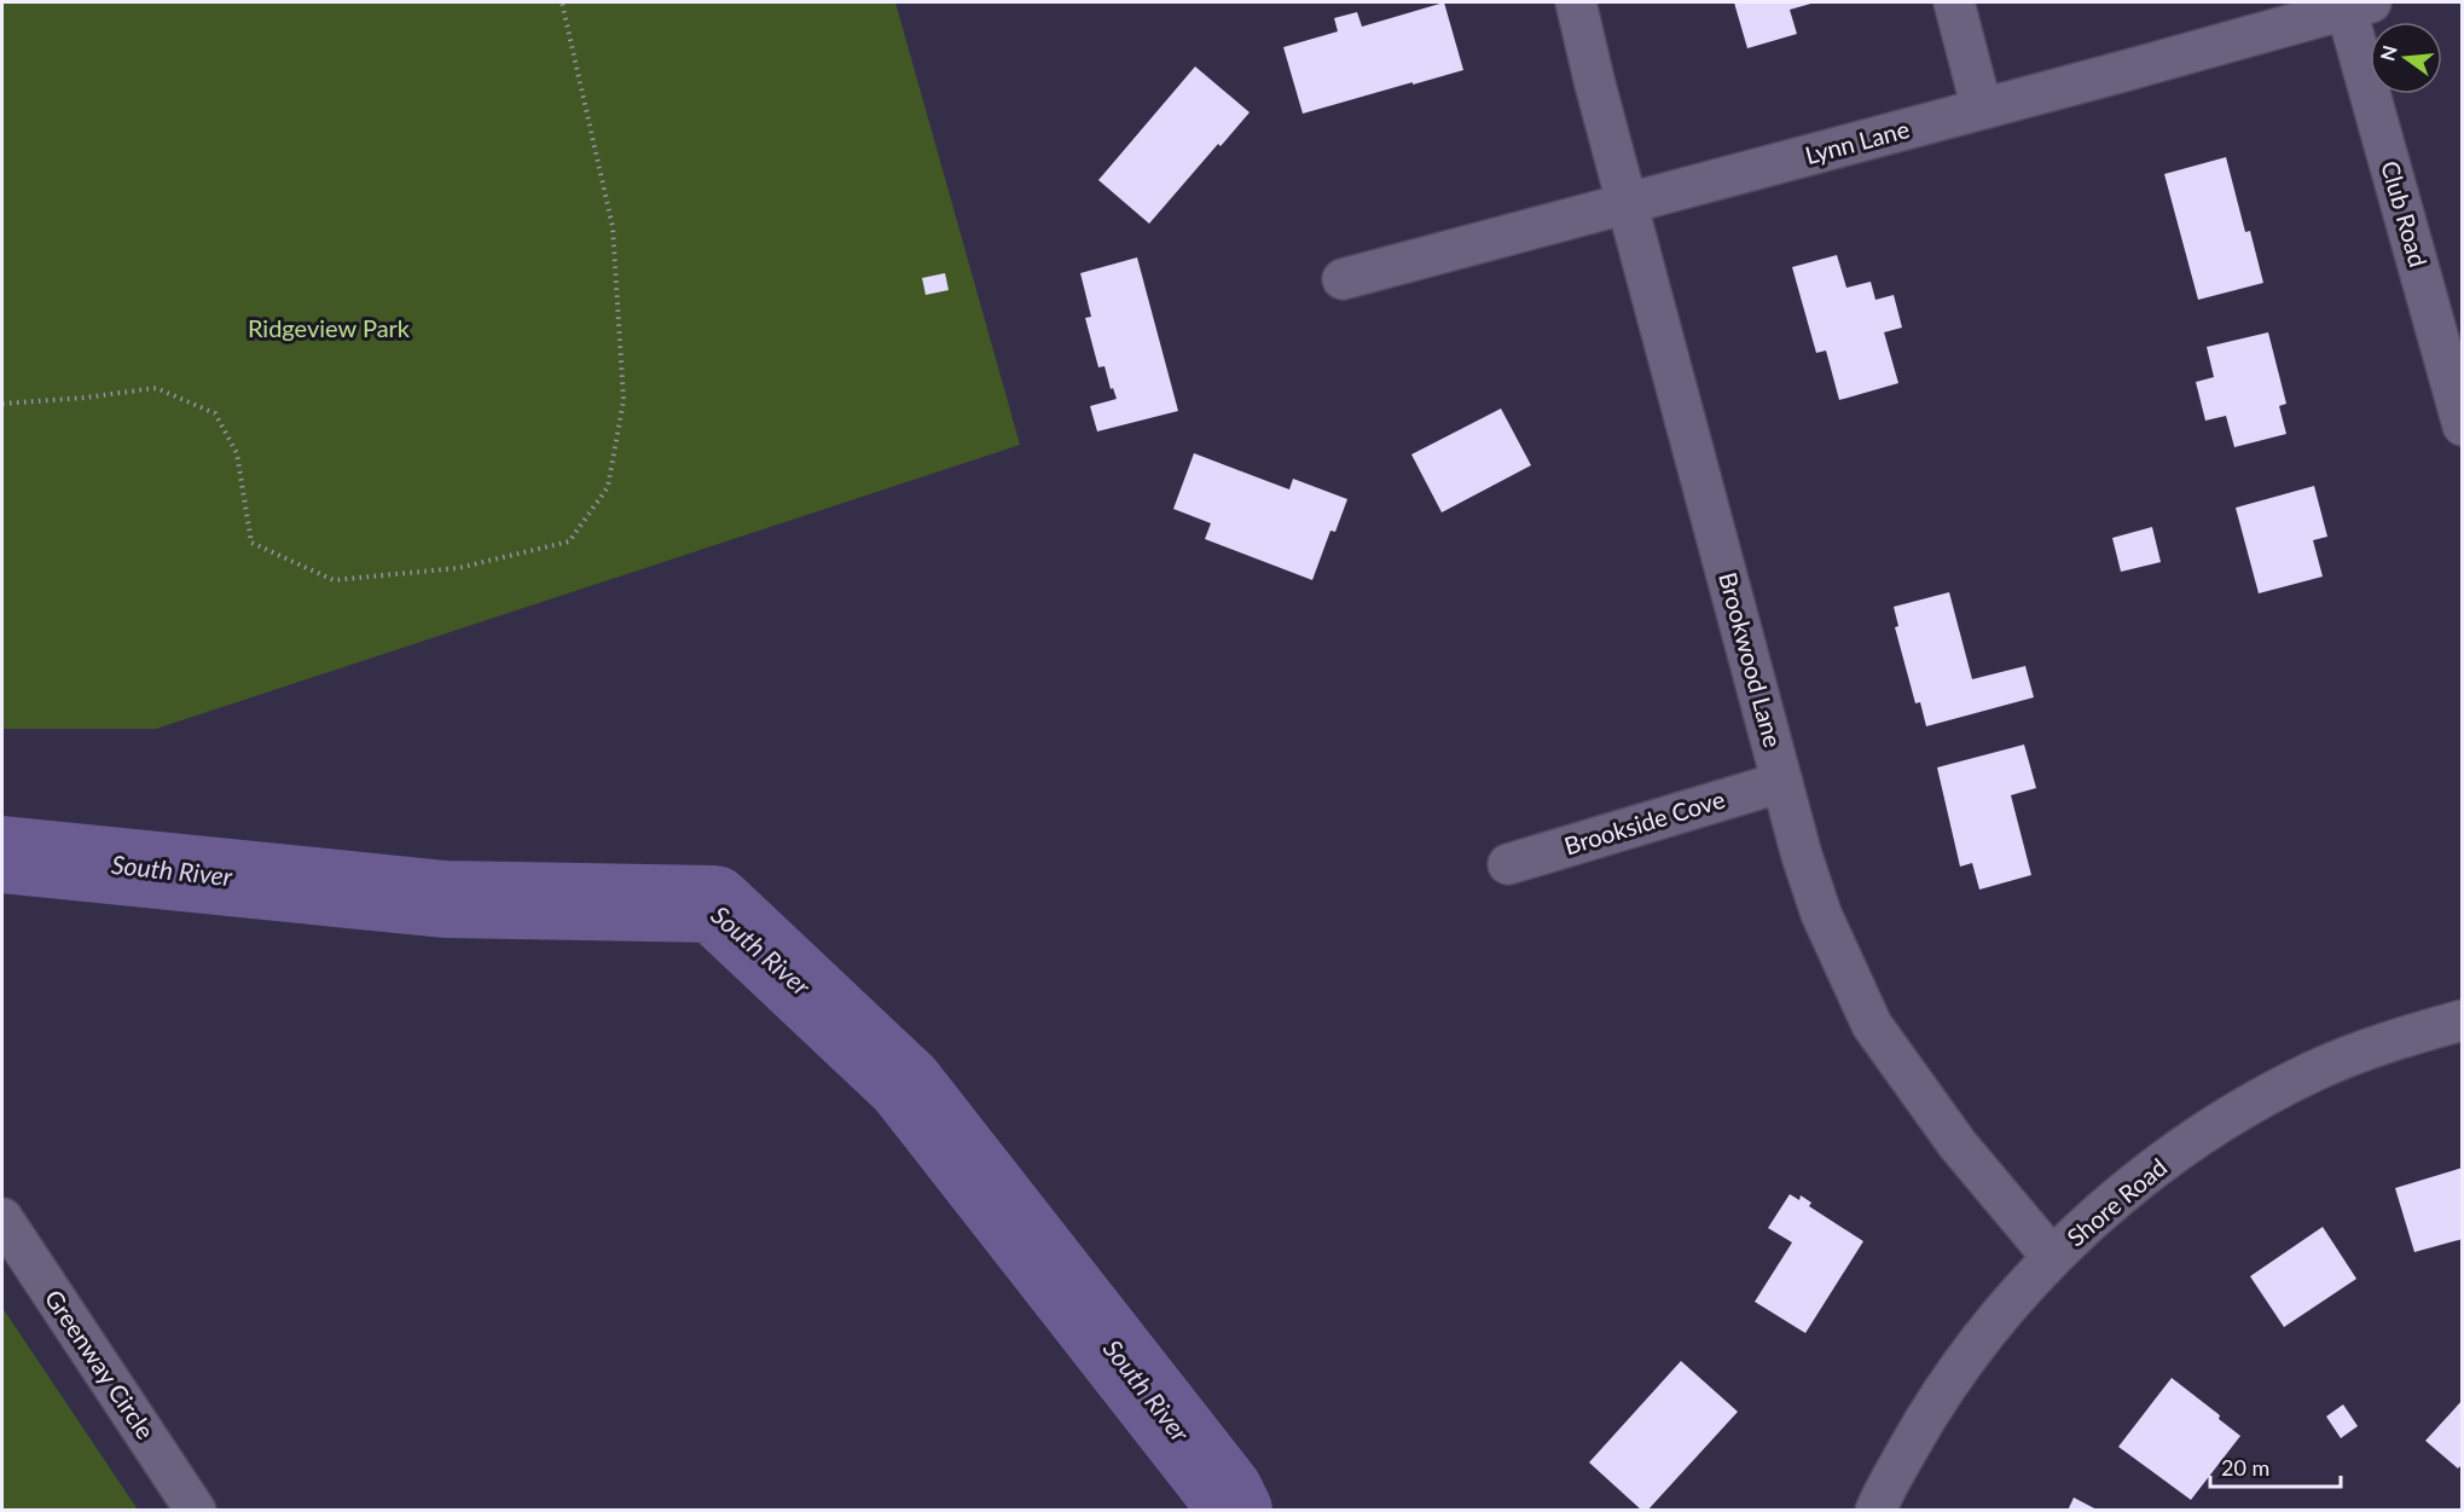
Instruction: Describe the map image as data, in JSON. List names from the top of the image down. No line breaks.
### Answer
{"streets":{"street":["Lynn Lane","Club Road","Brookwood Lane","Brookside Cove","Shore Road","Greenway Circle"]},"crossings":[["Lynn Lane","Club Road"],["Lynn Lane","Brookwood Lane"],["Brookwood Lane","Brookside Cove"],["Brookwood Lane","Shore Road"]],"water":["South River"],"parks":["Ridgeview Park"],"scale_bar":"20 m","north":"left"}
